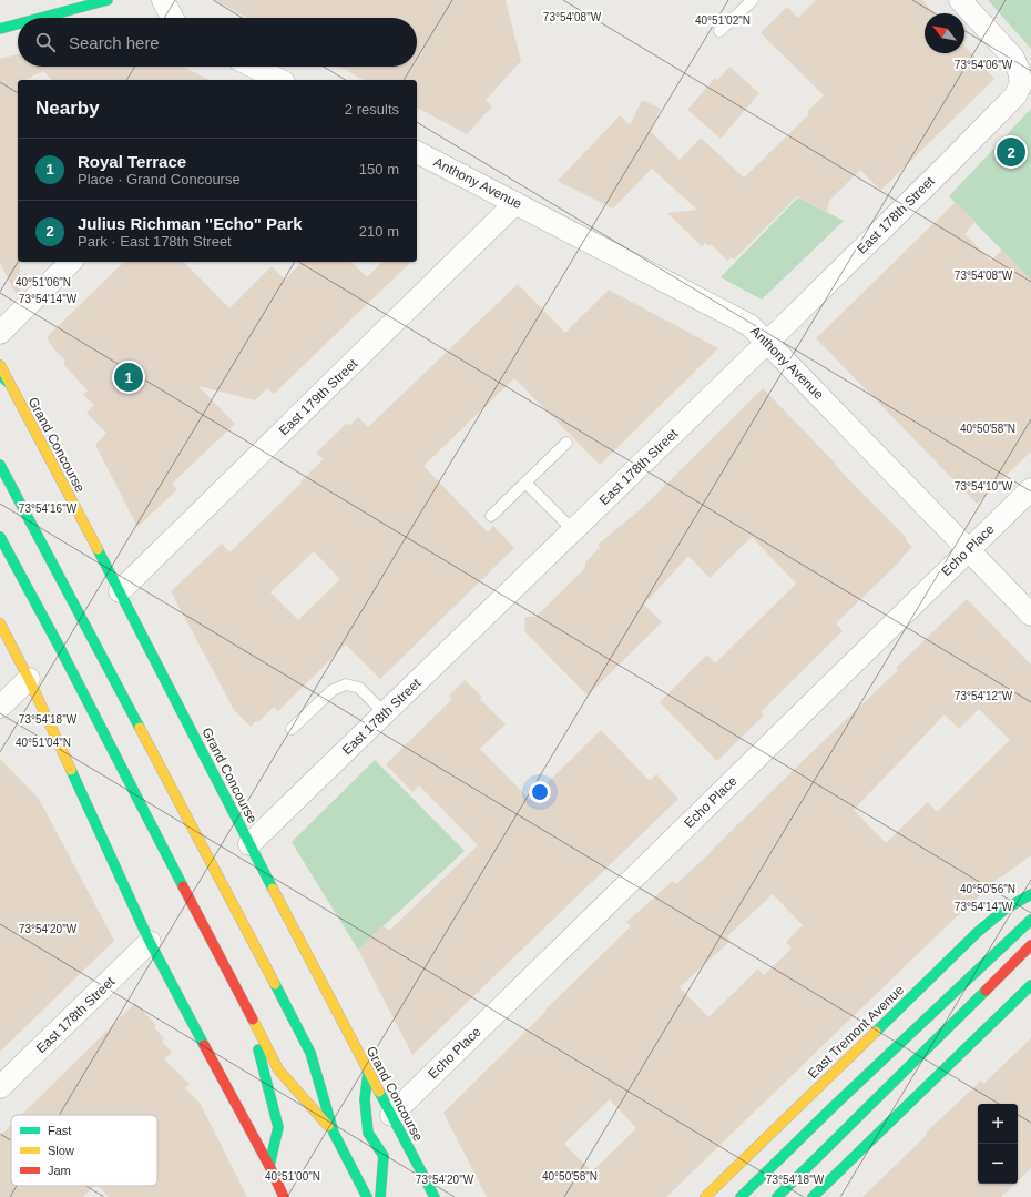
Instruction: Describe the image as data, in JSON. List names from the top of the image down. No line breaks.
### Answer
{"streets":{"main road":["Grand Concourse","East Tremont Avenue"],"street":["Anthony Avenue","East 178th Street","East 179th Street","Echo Place"]},"crossings":[["Anthony Avenue","East 178th Street"],["Anthony Avenue","East 179th Street"],["Anthony Avenue","Echo Place"],["East 178th Street","Grand Concourse"],["East 179th Street","Grand Concourse"],["Grand Concourse","Echo Place"]],"legend":["Fast","Slow","Jam"],"north":"top left","page":{"search":"Search here","heading":["Nearby","2 results"],"pins":["2","1"],"list":[{"mark":"1","name":"Royal Terrace","note":"Place · Grand Concourse","value":"150 m"},{"mark":"2","name":"Julius Richman \"Echo\" Park","note":"Park · East 178th Street","value":"210 m"}],"map_buttons":["+","−"]},"coordinates":["73°54'08\"W","40°51'02\"N","73°54'06\"W","40°51'06\"N","73°54'14\"W","40°50'58\"N","73°54'10\"W","73°54'16\"W","73°54'12\"W","73°54'18\"W","40°51'04\"N","40°50'56\"N","73°54'20\"W","40°51'00\"N"]}
